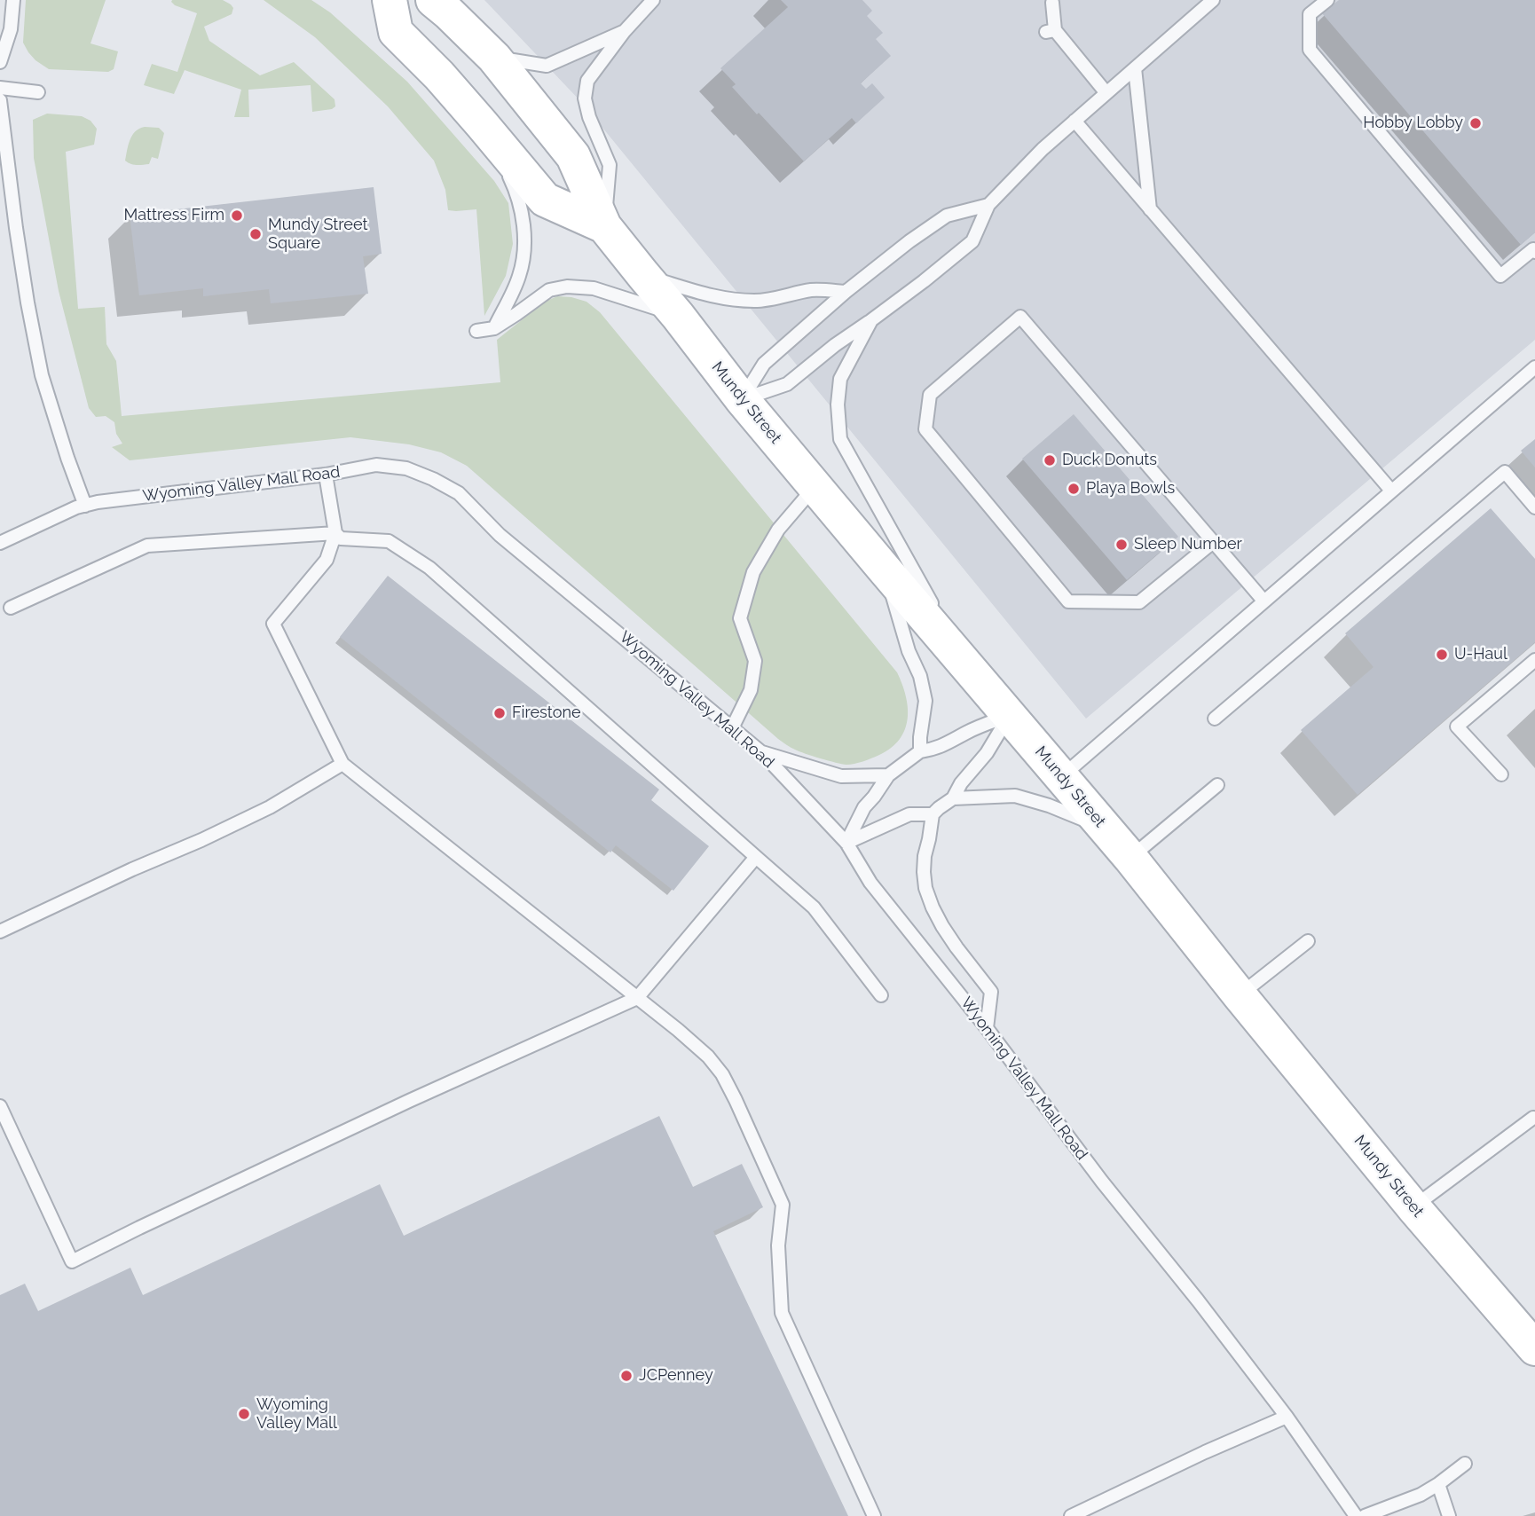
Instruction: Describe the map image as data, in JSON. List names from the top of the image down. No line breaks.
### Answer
{"streets":{"main road":["Mundy Street"],"lane":["Wyoming Valley Mall Road"]},"places":["Hobby Lobby","Mattress Firm","Mundy Street Square","Duck Donuts","Playa Bowls","Sleep Number","U-Haul","Firestone","JCPenney","Wyoming Valley Mall"]}
